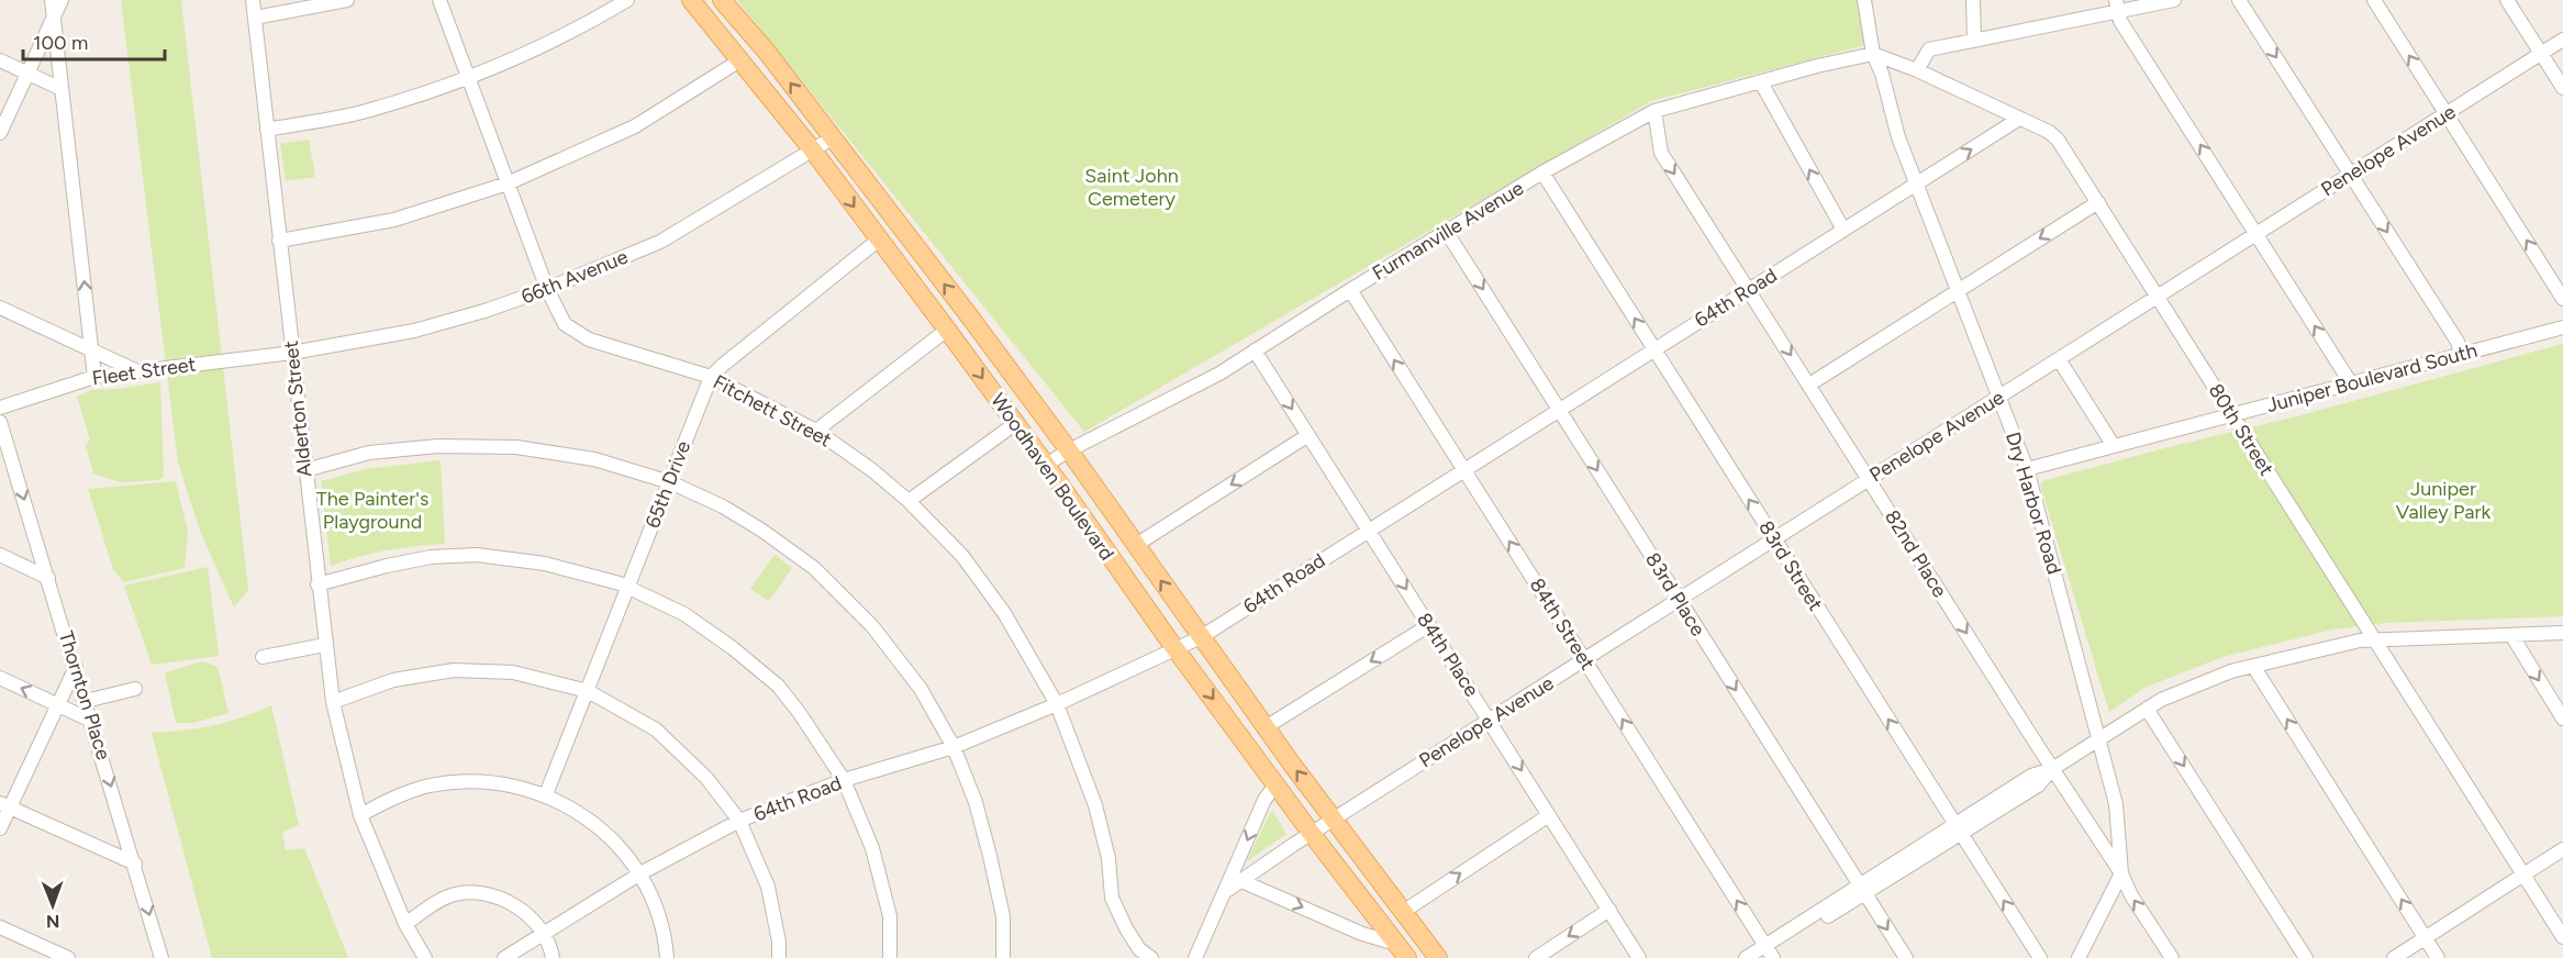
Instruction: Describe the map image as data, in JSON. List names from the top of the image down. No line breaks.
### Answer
{"streets":{"main road":["Woodhaven Boulevard"],"street":["Penelope Avenue","Furmanville Avenue","66th Avenue","64th Road","Fleet Street","Juniper Boulevard South","Alderton Street","Fitchett Street","80th Street","65th Drive","Dry Harbor Road","82nd Place","83rd Street","83rd Place","84th Street","84th Place","Thornton Place"]},"crossings":[["Penelope Avenue","80th Street"],["Penelope Avenue","Woodhaven Boulevard"],["Penelope Avenue","Dry Harbor Road"],["Penelope Avenue","82nd Place"],["Penelope Avenue","83rd Street"],["Penelope Avenue","83rd Place"],["Penelope Avenue","84th Street"],["Penelope Avenue","84th Place"],["Furmanville Avenue","80th Street"],["Furmanville Avenue","Woodhaven Boulevard"],["Furmanville Avenue","Dry Harbor Road"],["Furmanville Avenue","82nd Place"],["Furmanville Avenue","83rd Street"],["Furmanville Avenue","83rd Place"],["Furmanville Avenue","84th Street"],["Furmanville Avenue","84th Place"],["66th Avenue","Fleet Street"],["66th Avenue","Alderton Street"],["66th Avenue","Fitchett Street"],["66th Avenue","Woodhaven Boulevard"],["64th Road","Fitchett Street"],["64th Road","80th Street"],["64th Road","Woodhaven Boulevard"],["64th Road","Dry Harbor Road"],["64th Road","82nd Place"],["64th Road","83rd Street"],["64th Road","83rd Place"],["64th Road","84th Street"],["64th Road","84th Place"],["Fleet Street","Alderton Street"],["Juniper Boulevard South","80th Street"],["Juniper Boulevard South","Dry Harbor Road"],["Fitchett Street","65th Drive"],["80th Street","Dry Harbor Road"],["Woodhaven Boulevard","65th Drive"],["Dry Harbor Road","82nd Place"]],"one_way":["83rd Street","83rd Place","84th Street","84th Place","Thornton Place"],"parks":["Saint John Cemetery","Juniper Valley Park","The Painter's Playground"],"scale_bar":"100 m","north":"bottom"}
